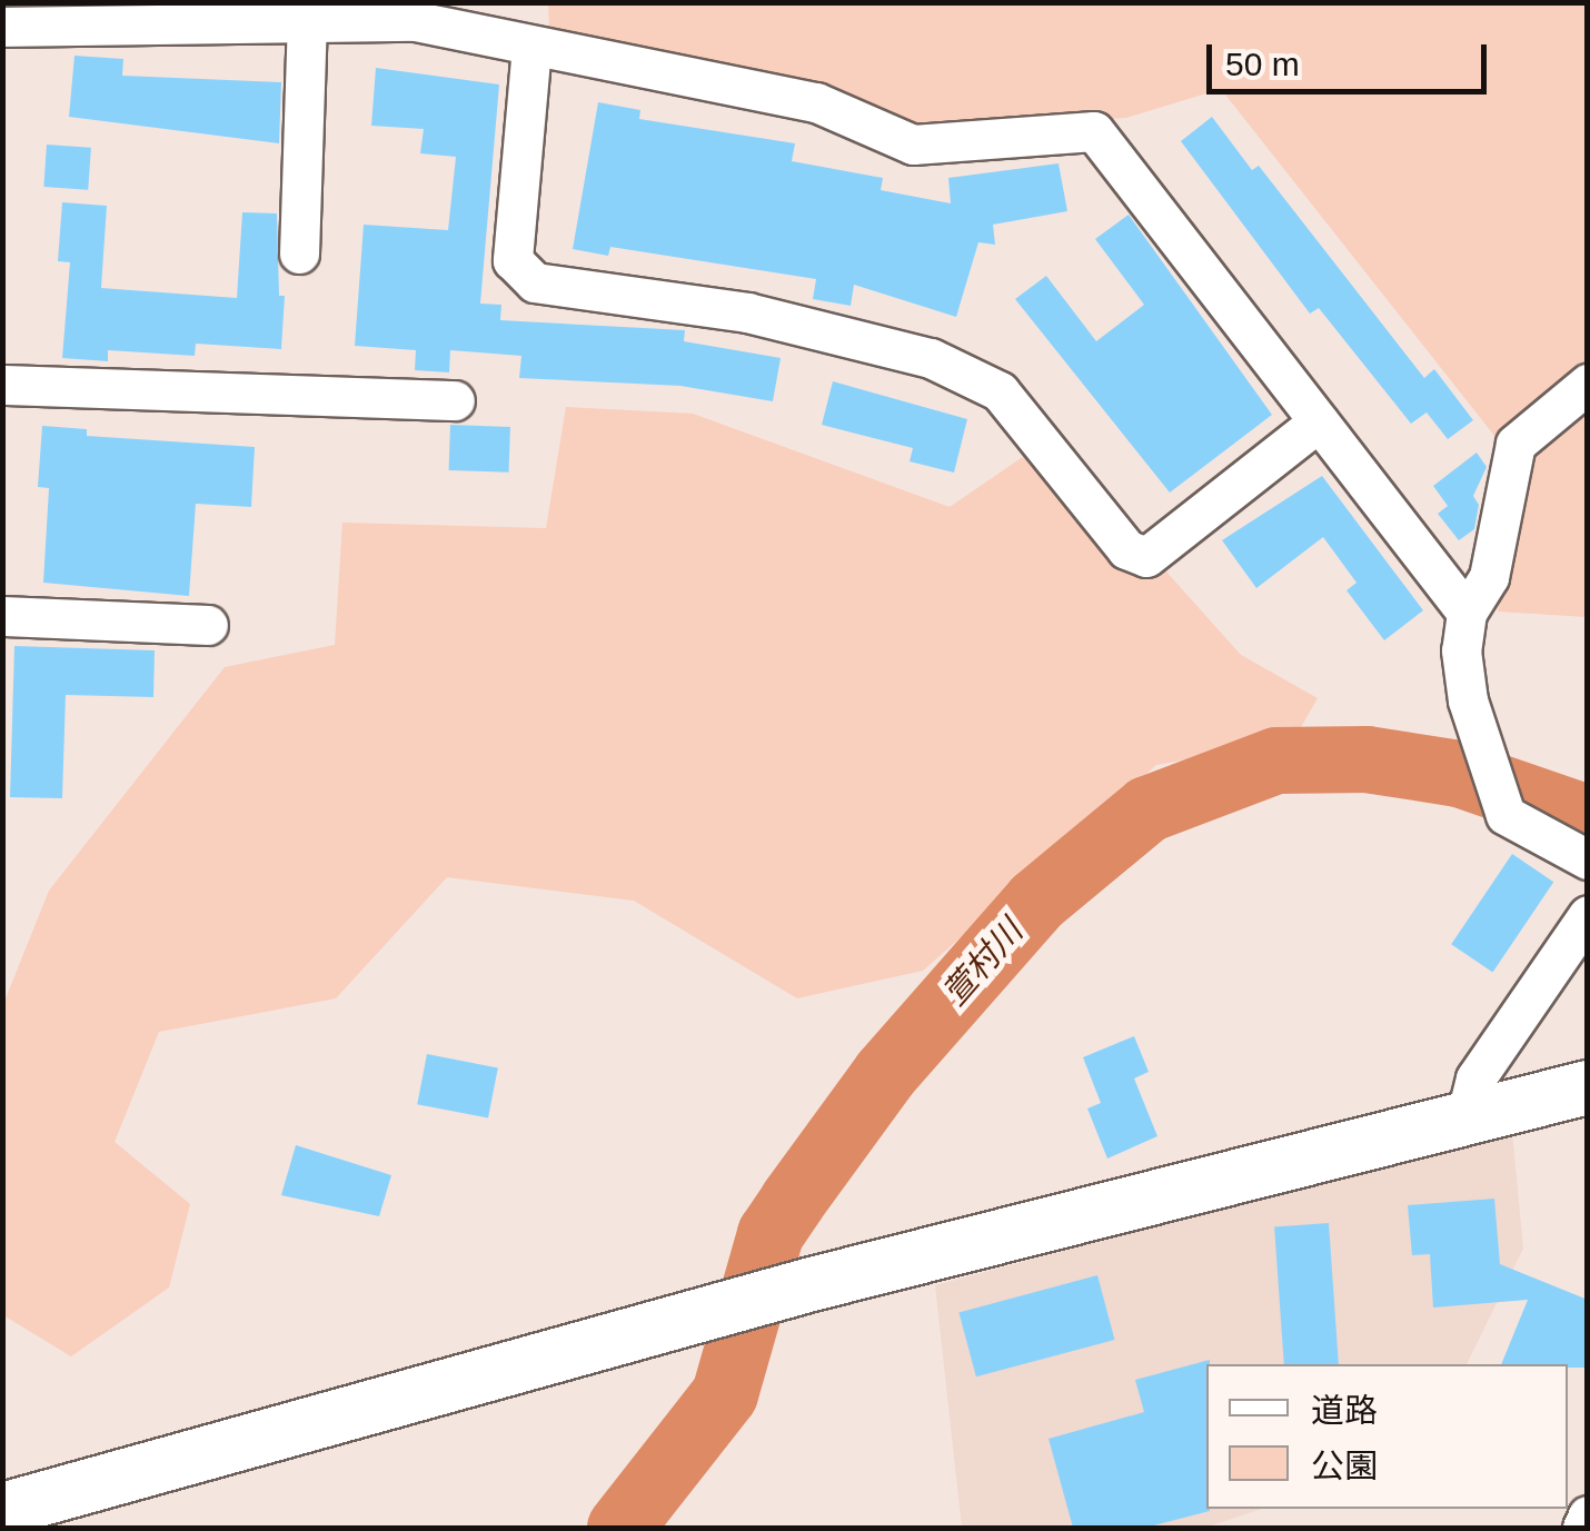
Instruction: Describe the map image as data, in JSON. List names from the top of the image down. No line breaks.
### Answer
{"water":["萱村川"],"legend":["道路","公園"],"scale_bar":"50 m"}
